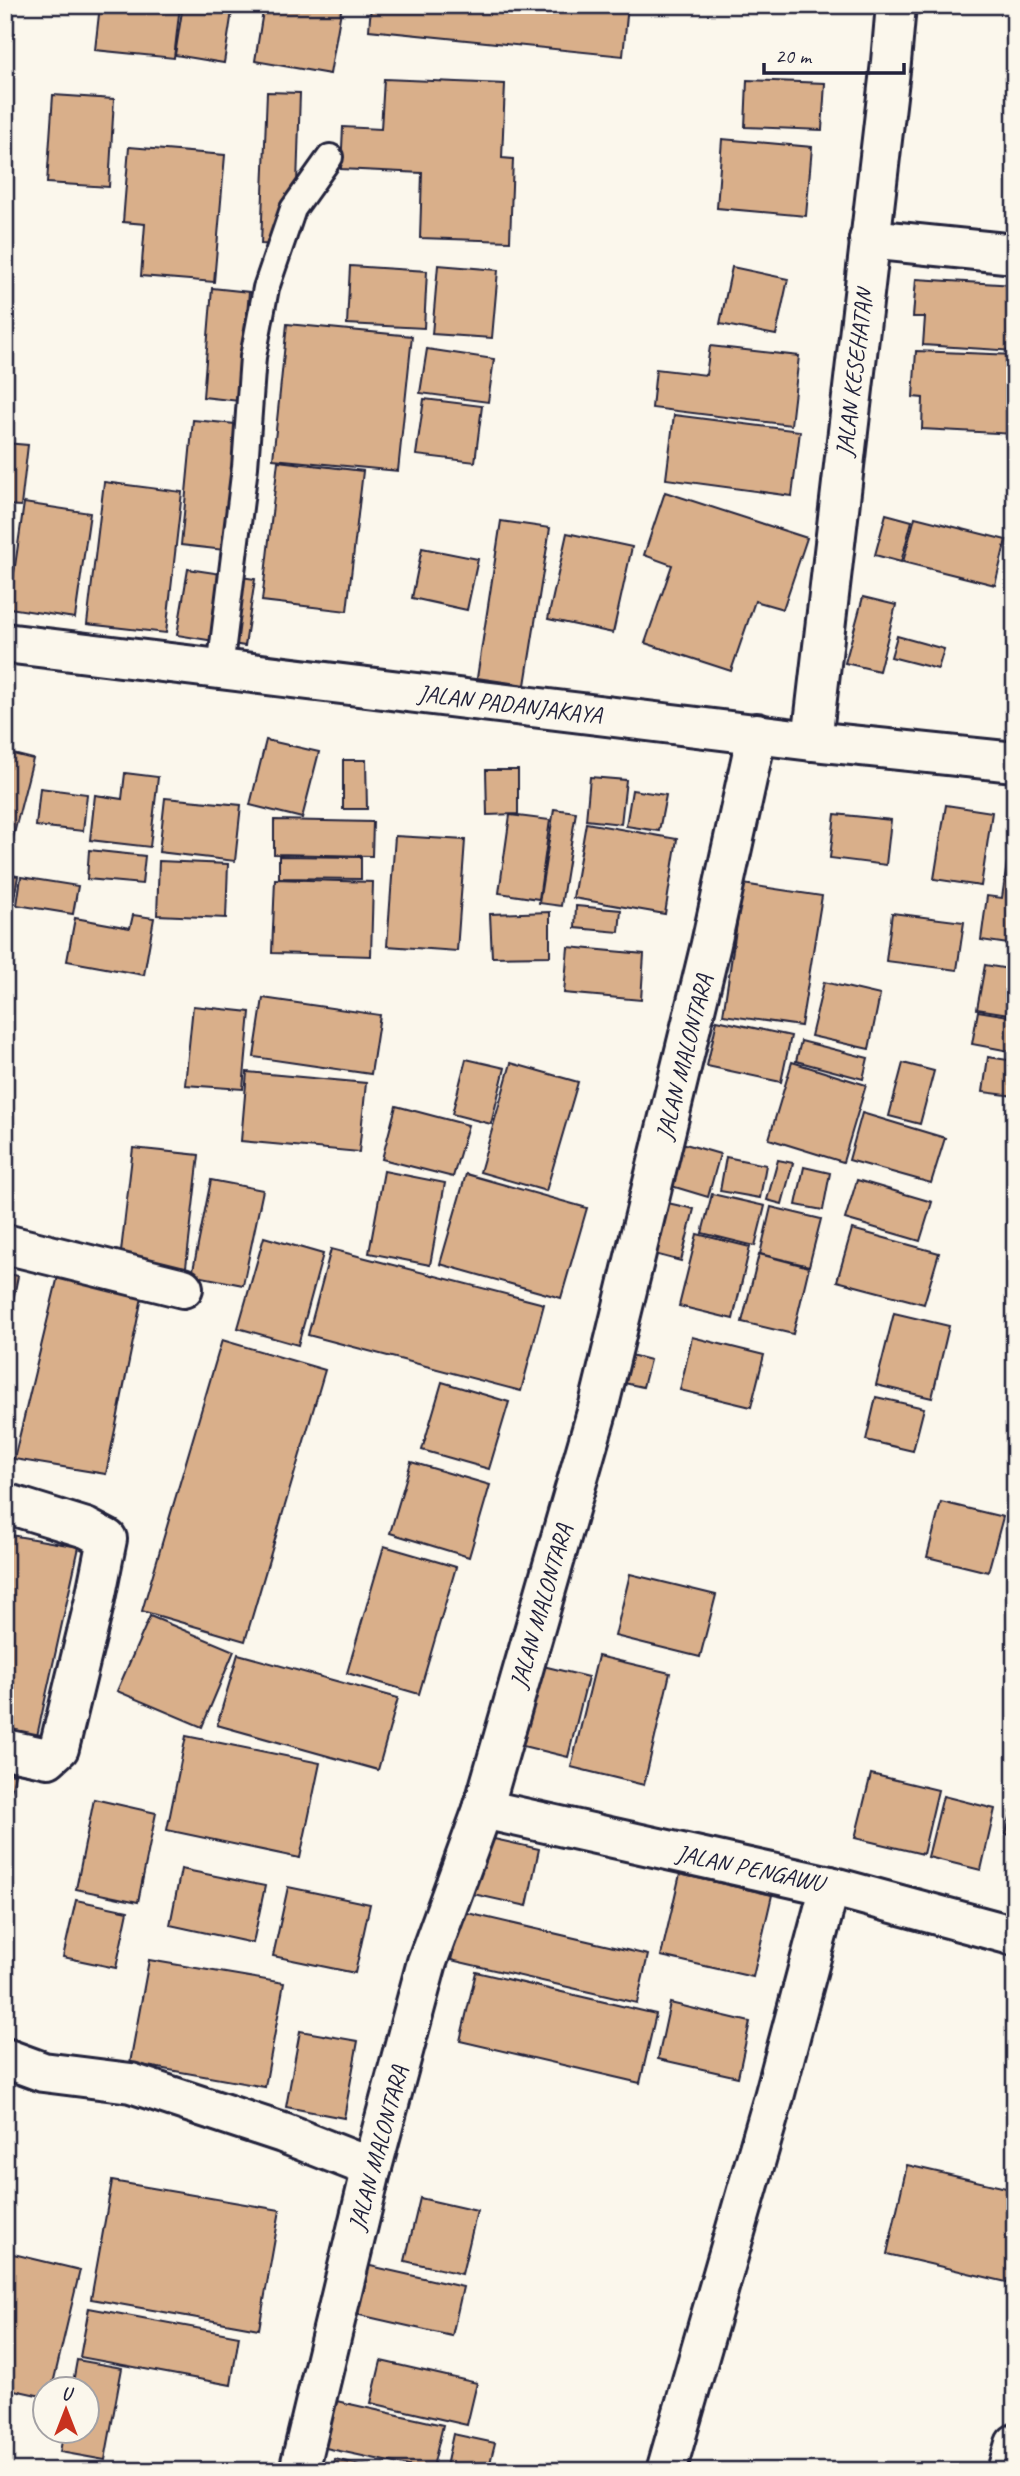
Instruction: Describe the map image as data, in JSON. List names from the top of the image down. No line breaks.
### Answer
{"streets":{"street":["JALAN KESEHATAN","JALAN PADANJAKAYA","JALAN MALONTARA","JALAN PENGAWU"]},"crossings":[["JALAN KESEHATAN","JALAN PADANJAKAYA"],["JALAN PADANJAKAYA","JALAN MALONTARA"],["JALAN MALONTARA","JALAN PENGAWU"]],"scale_bar":"20 m","north":"top"}
